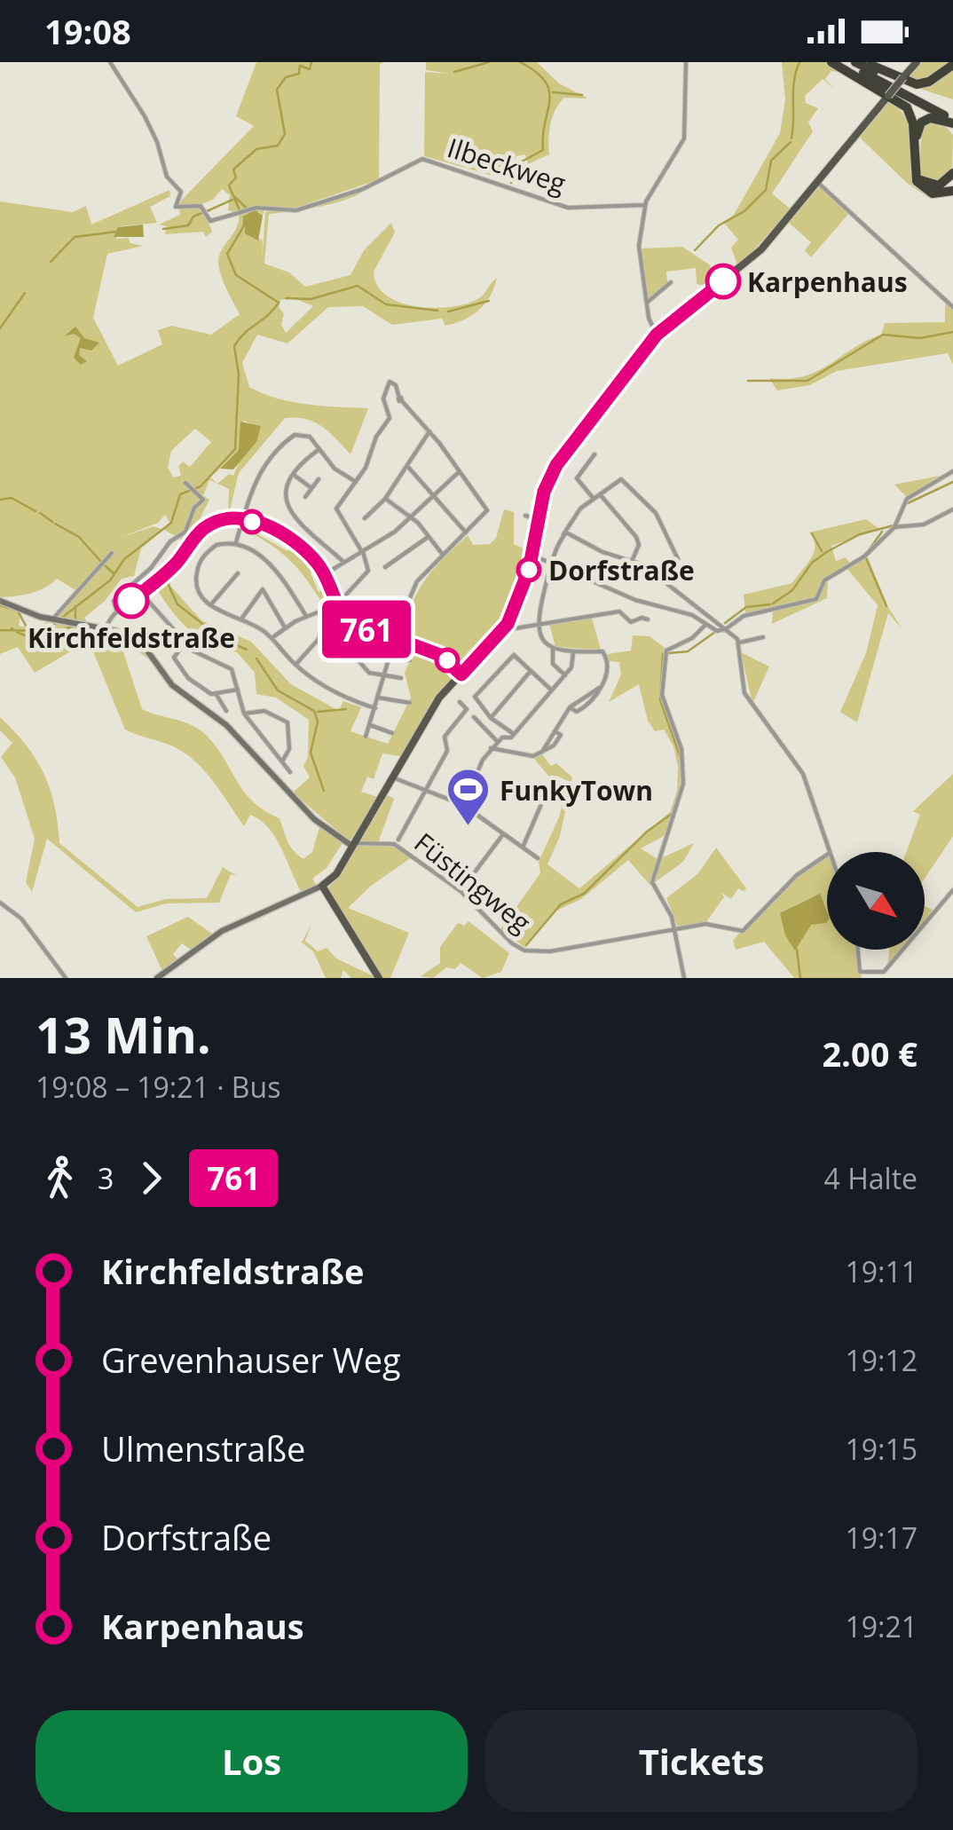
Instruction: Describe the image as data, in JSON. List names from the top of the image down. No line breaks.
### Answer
{"streets":{"street":["Ilbeckweg","Füstingweg"]},"places":{"other":["Karpenhaus","Dorfstraße","Kirchfeldstraße"],"sports":["FunkyTown"]},"lines":["bus line 761"],"north":"bottom right","page":{"status":"19:08","on_map":"761","heading":["13 Min.","19:08 – 19:21 · Bus","2.00 €"],"legs":["3","761","4 Halte"],"list":[{"name":"Kirchfeldstraße","value":"19:11"},{"name":"Grevenhauser Weg","value":"19:12"},{"name":"Ulmenstraße","value":"19:15"},{"name":"Dorfstraße","value":"19:17"},{"name":"Karpenhaus","value":"19:21"}],"buttons":["Los","Tickets"]}}
